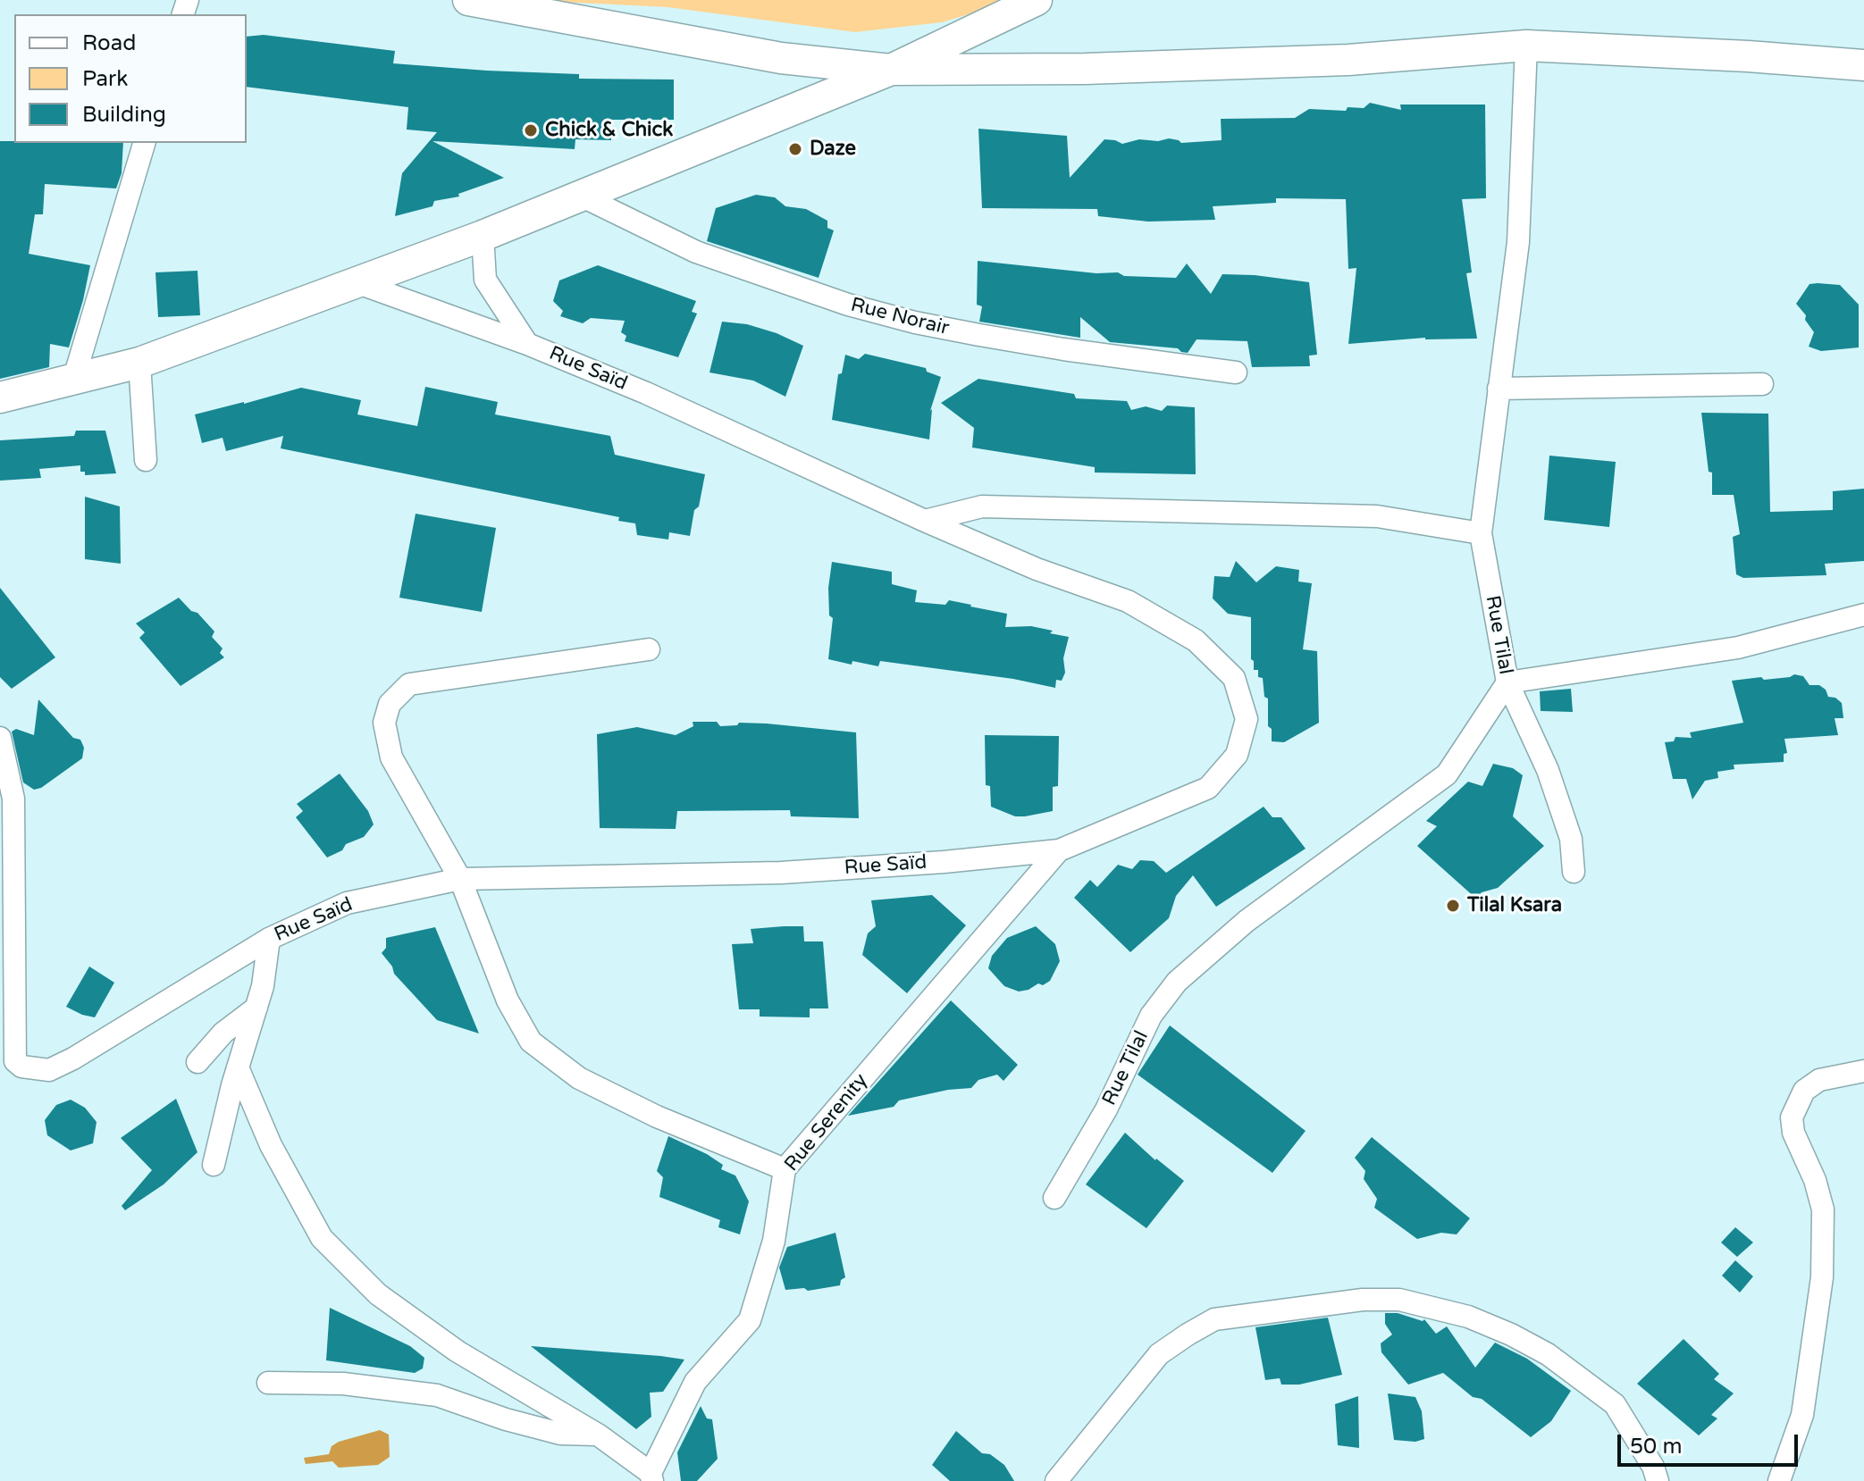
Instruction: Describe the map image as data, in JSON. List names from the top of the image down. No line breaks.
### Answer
{"streets":{"street":["Rue Norair","Rue Saïd","Rue Tilal","Rue Serenity"]},"crossings":[["Rue Saïd","Rue Serenity"]],"places":["Chick & Chick","Daze","Tilal Ksara"],"legend":["Road","Park","Building"],"scale_bar":"50 m"}
